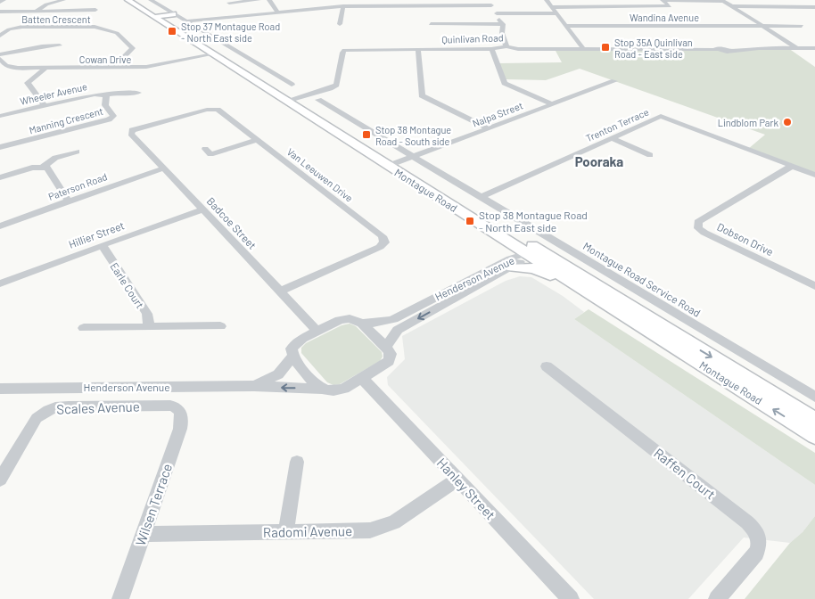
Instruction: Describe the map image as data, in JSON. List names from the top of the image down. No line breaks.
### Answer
{"streets":{"main road":["Montague Road"],"street":["Wandina Avenue","Batten Crescent","Quinlivan Road","Cowan Drive","Wheeler Avenue","Nalpa Street","Manning Crescent","Trenton Terrace","Van Leeuwen Drive","Paterson Road","Badcoe Street","Hillier Street","Dobson Drive","Henderson Avenue","Montague Road Service Road","Earle Court","Scales Avenue","Raffen Court","Hanley Street","Wilsen Terrace","Radomi Avenue"]},"crossings":[["Batten Crescent","Cowan Drive"],["Quinlivan Road","Montague Road"],["Cowan Drive","Montague Road"],["Wheeler Avenue","Manning Crescent"],["Nalpa Street","Montague Road"],["Nalpa Street","Montague Road Service Road"],["Trenton Terrace","Dobson Drive"],["Trenton Terrace","Montague Road Service Road"],["Van Leeuwen Drive","Badcoe Street"],["Paterson Road","Badcoe Street"],["Montague Road","Henderson Avenue"],["Badcoe Street","Hillier Street"],["Badcoe Street","Henderson Avenue"],["Badcoe Street","Hanley Street"],["Hillier Street","Earle Court"],["Henderson Avenue","Hanley Street"],["Scales Avenue","Wilsen Terrace"],["Hanley Street","Radomi Avenue"],["Wilsen Terrace","Radomi Avenue"]],"districts":["Pooraka"],"places":{"transit":["Stop 37 Montague Road - North East side","Stop 35A Quinlivan Road - East side","Stop 38 Montague Road - South side","Stop 38 Montague Road - North East side"],"other":["Lindblom Park"]}}
